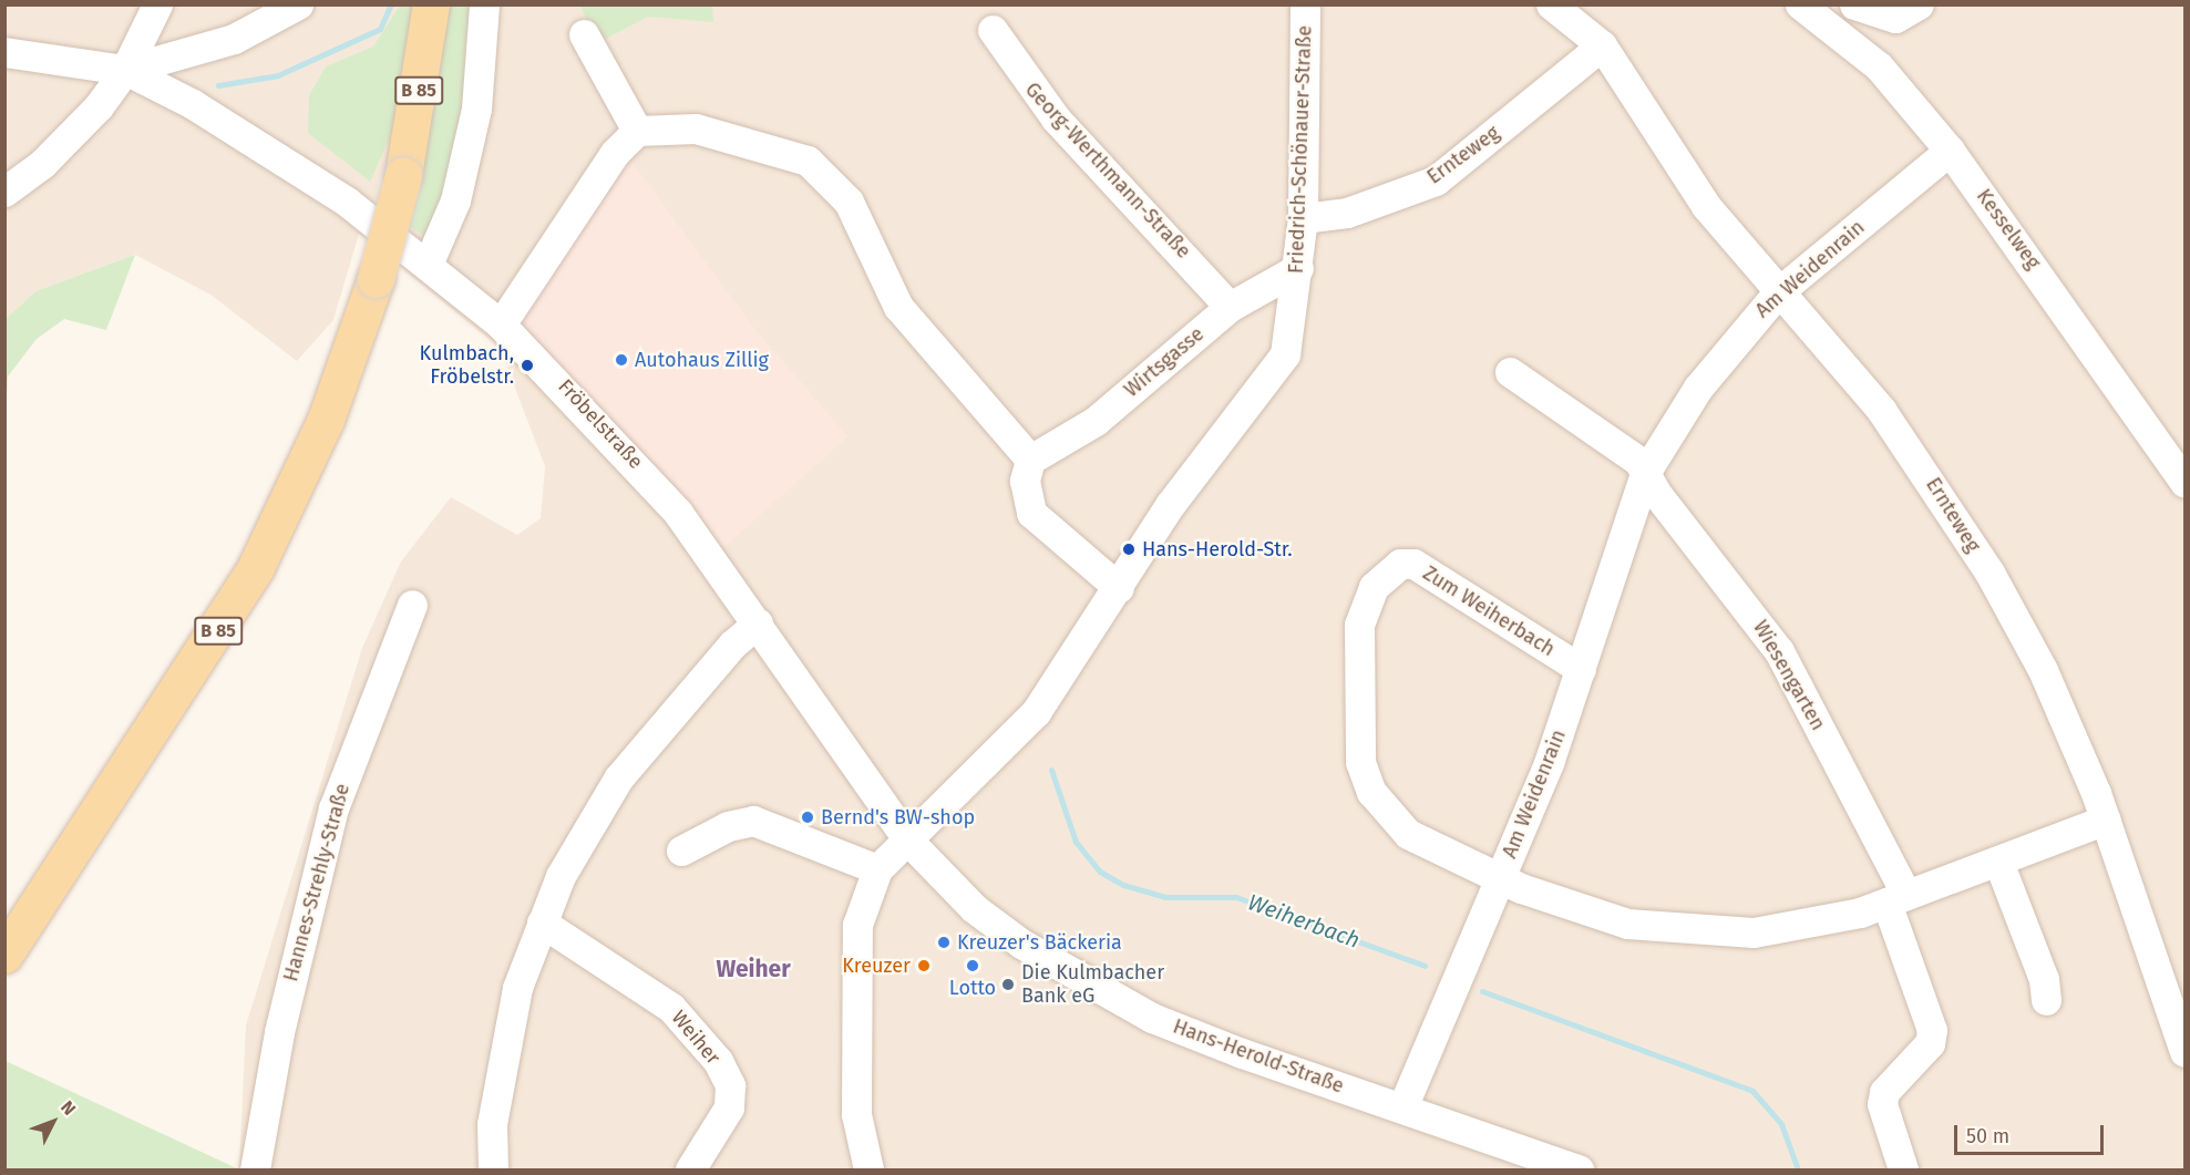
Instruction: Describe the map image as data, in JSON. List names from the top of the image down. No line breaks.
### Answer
{"streets":{"main road":["B 85"],"street":["Friedrich-Schönauer-Straße","Ernteweg","Georg-Werthmann-Straße","Kesselweg","Am Weidenrain","Wirtsgasse","Fröbelstraße","Zum Weiherbach","Wiesengarten","Hannes-Strehly-Straße","Weiher","Hans-Herold-Straße"]},"crossings":[["Friedrich-Schönauer-Straße","Ernteweg"],["Friedrich-Schönauer-Straße","Wirtsgasse"],["Friedrich-Schönauer-Straße","Fröbelstraße"],["Friedrich-Schönauer-Straße","Hans-Herold-Straße"],["Ernteweg","Am Weidenrain"],["Georg-Werthmann-Straße","Wirtsgasse"],["Kesselweg","Am Weidenrain"],["Am Weidenrain","Zum Weiherbach"],["Am Weidenrain","Wiesengarten"],["Am Weidenrain","Hans-Herold-Straße"],["Fröbelstraße","Hans-Herold-Straße"]],"districts":["Weiher"],"water":["Weiherbach"],"places":["Autohaus Zillig","Kulmbach, Fröbelstr.","Hans-Herold-Str.","Bernd's BW-shop","Kreuzer's Bäckeria","Kreuzer","Lotto","Die Kulmbacher Bank eG"],"scale_bar":"50 m","north":"top right"}
